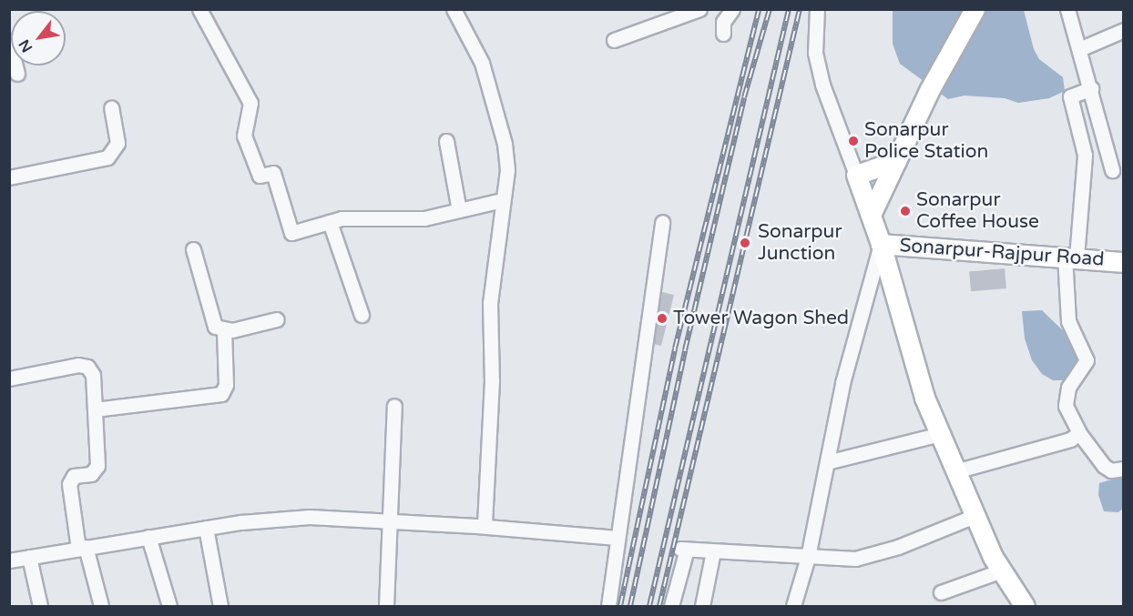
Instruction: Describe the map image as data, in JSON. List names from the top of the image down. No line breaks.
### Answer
{"streets":{"main road":["Sonarpur-Rajpur Road"]},"places":["Sonarpur Police Station","Sonarpur Coffee House","Sonarpur Junction","Tower Wagon Shed"],"north":"bottom left"}
